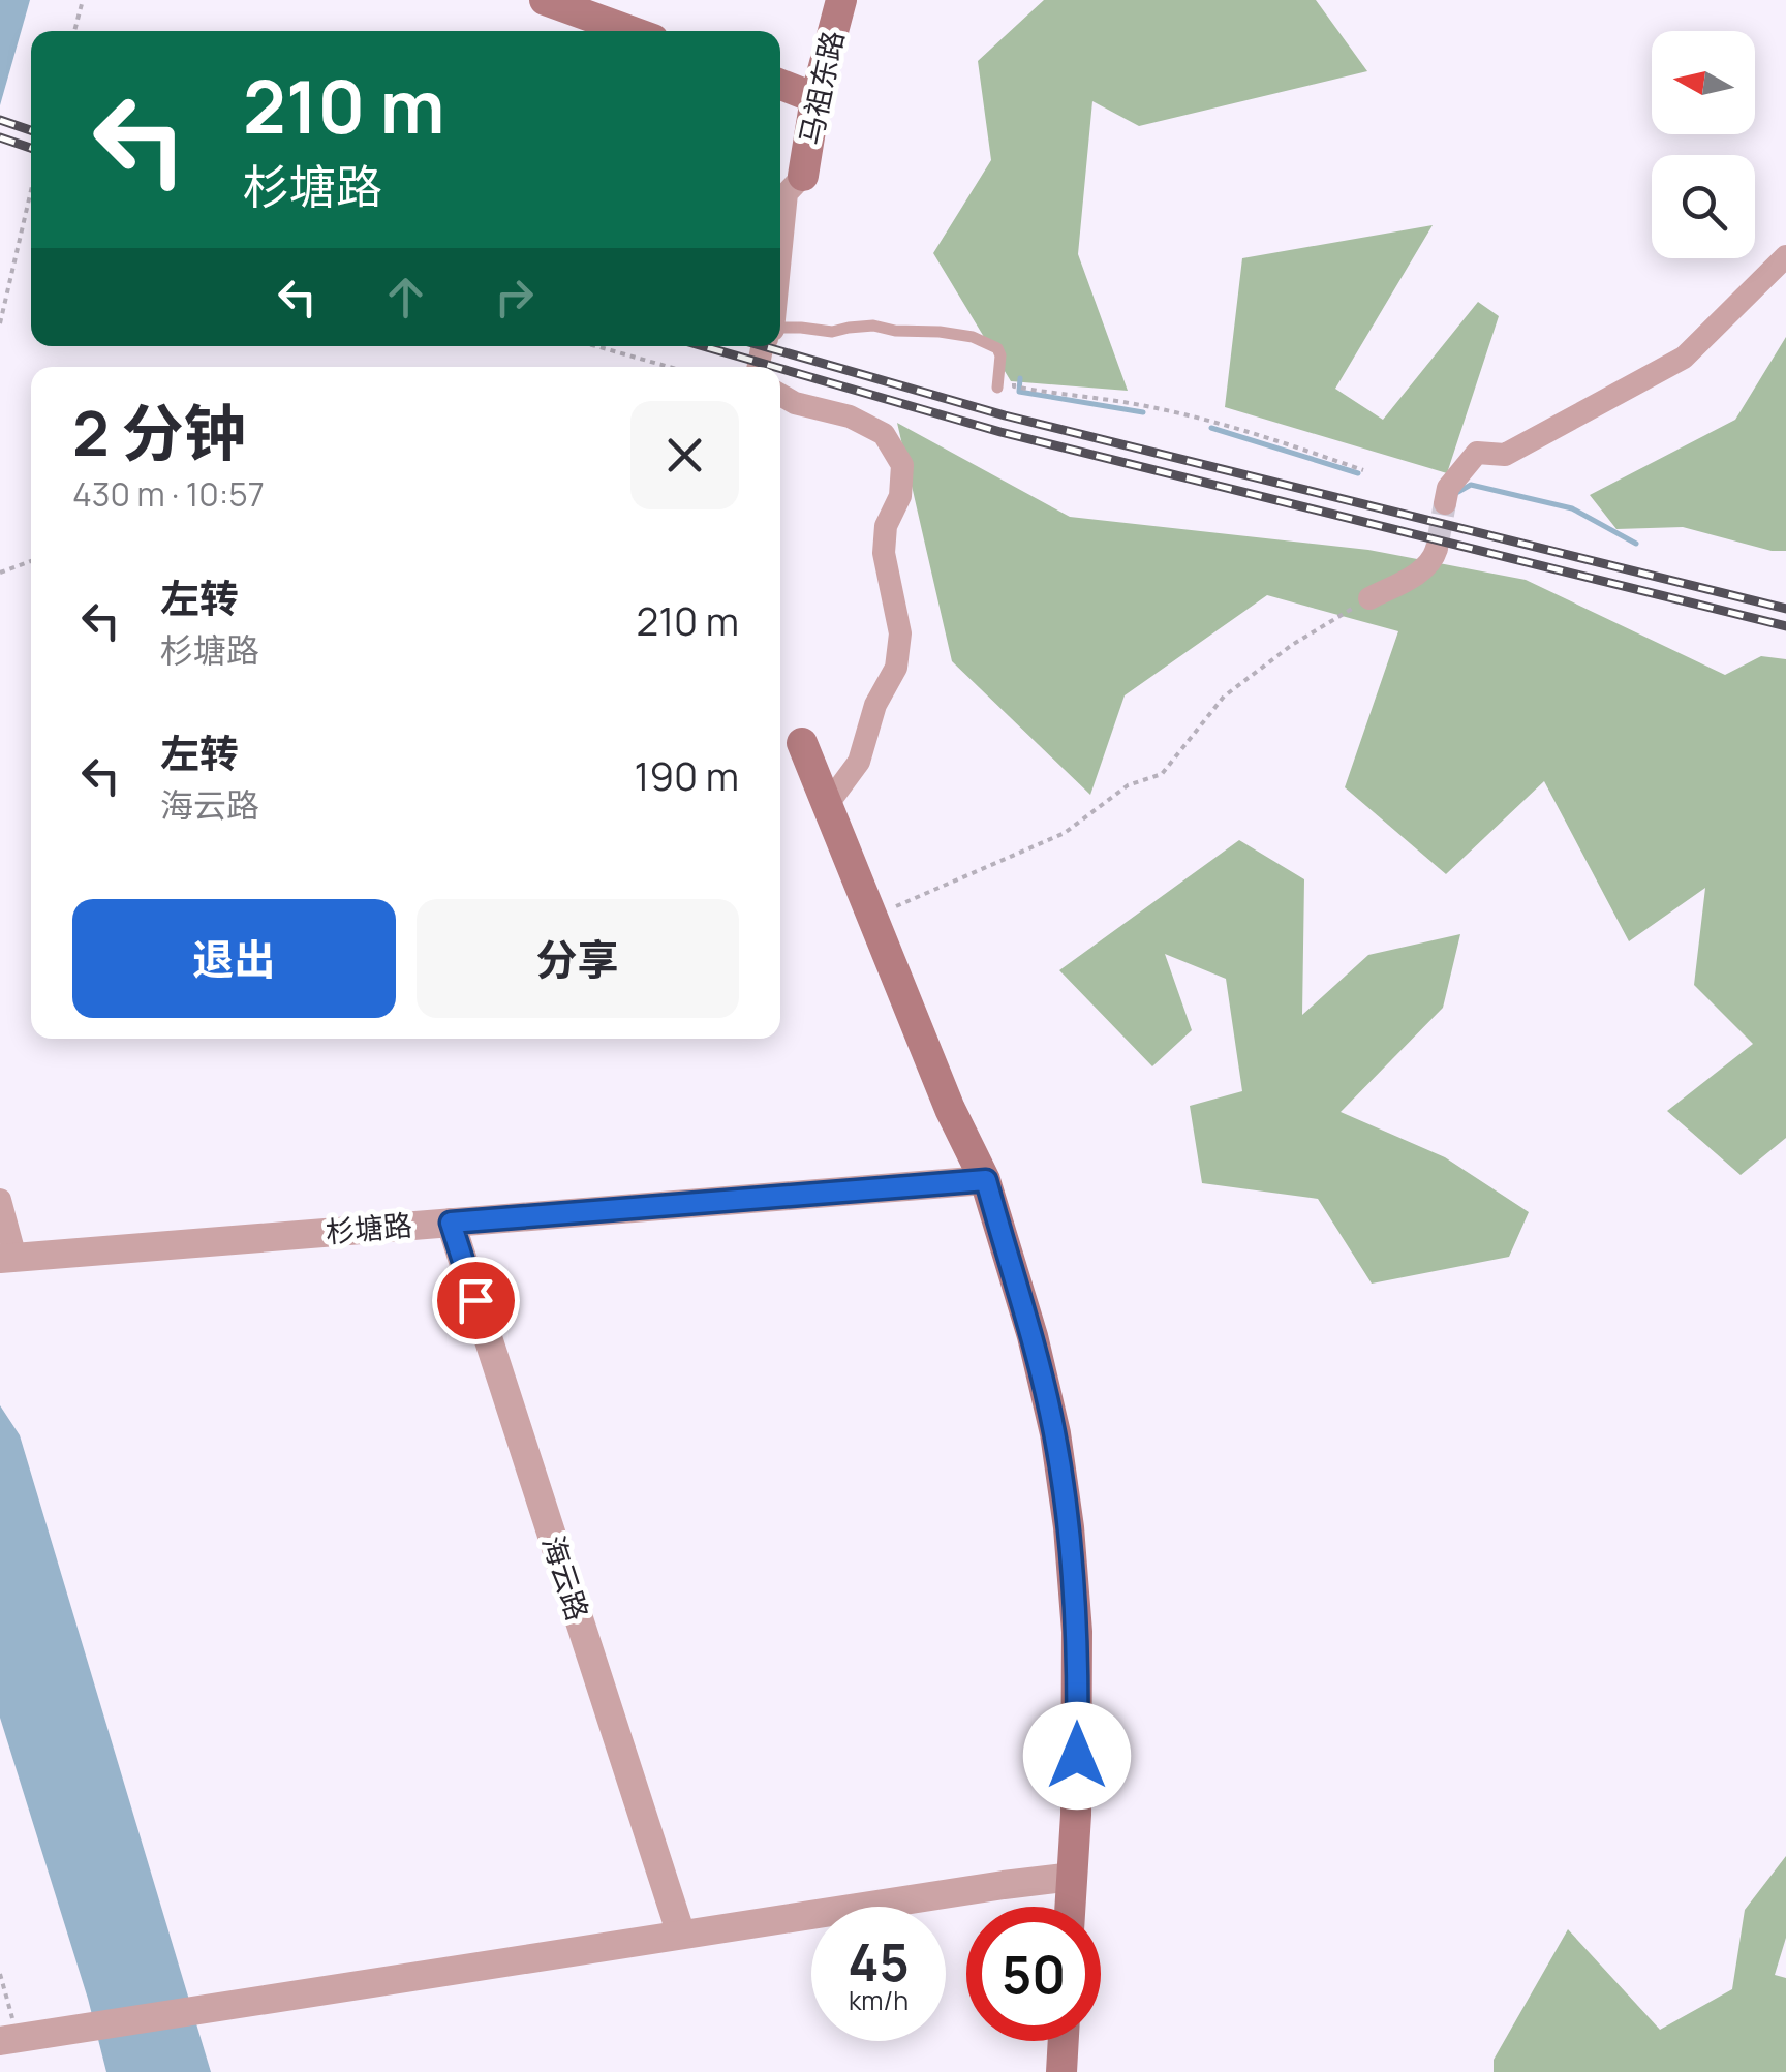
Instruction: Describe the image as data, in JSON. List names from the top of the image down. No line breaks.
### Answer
{"streets":{"main road":["马祖东路"],"street":["杉塘路","海云路"]},"crossings":[["杉塘路","海云路"]],"north":"left","page":{"turn":["210 m","杉塘路"],"heading":["2 分钟","430 m · 10:57"],"list":[{"name":"左转","note":"杉塘路","value":"210 m"},{"name":"左转","note":"海云路","value":"190 m"}],"buttons":["退出","分享"],"speed":"45 km/h","limit":"50"}}
